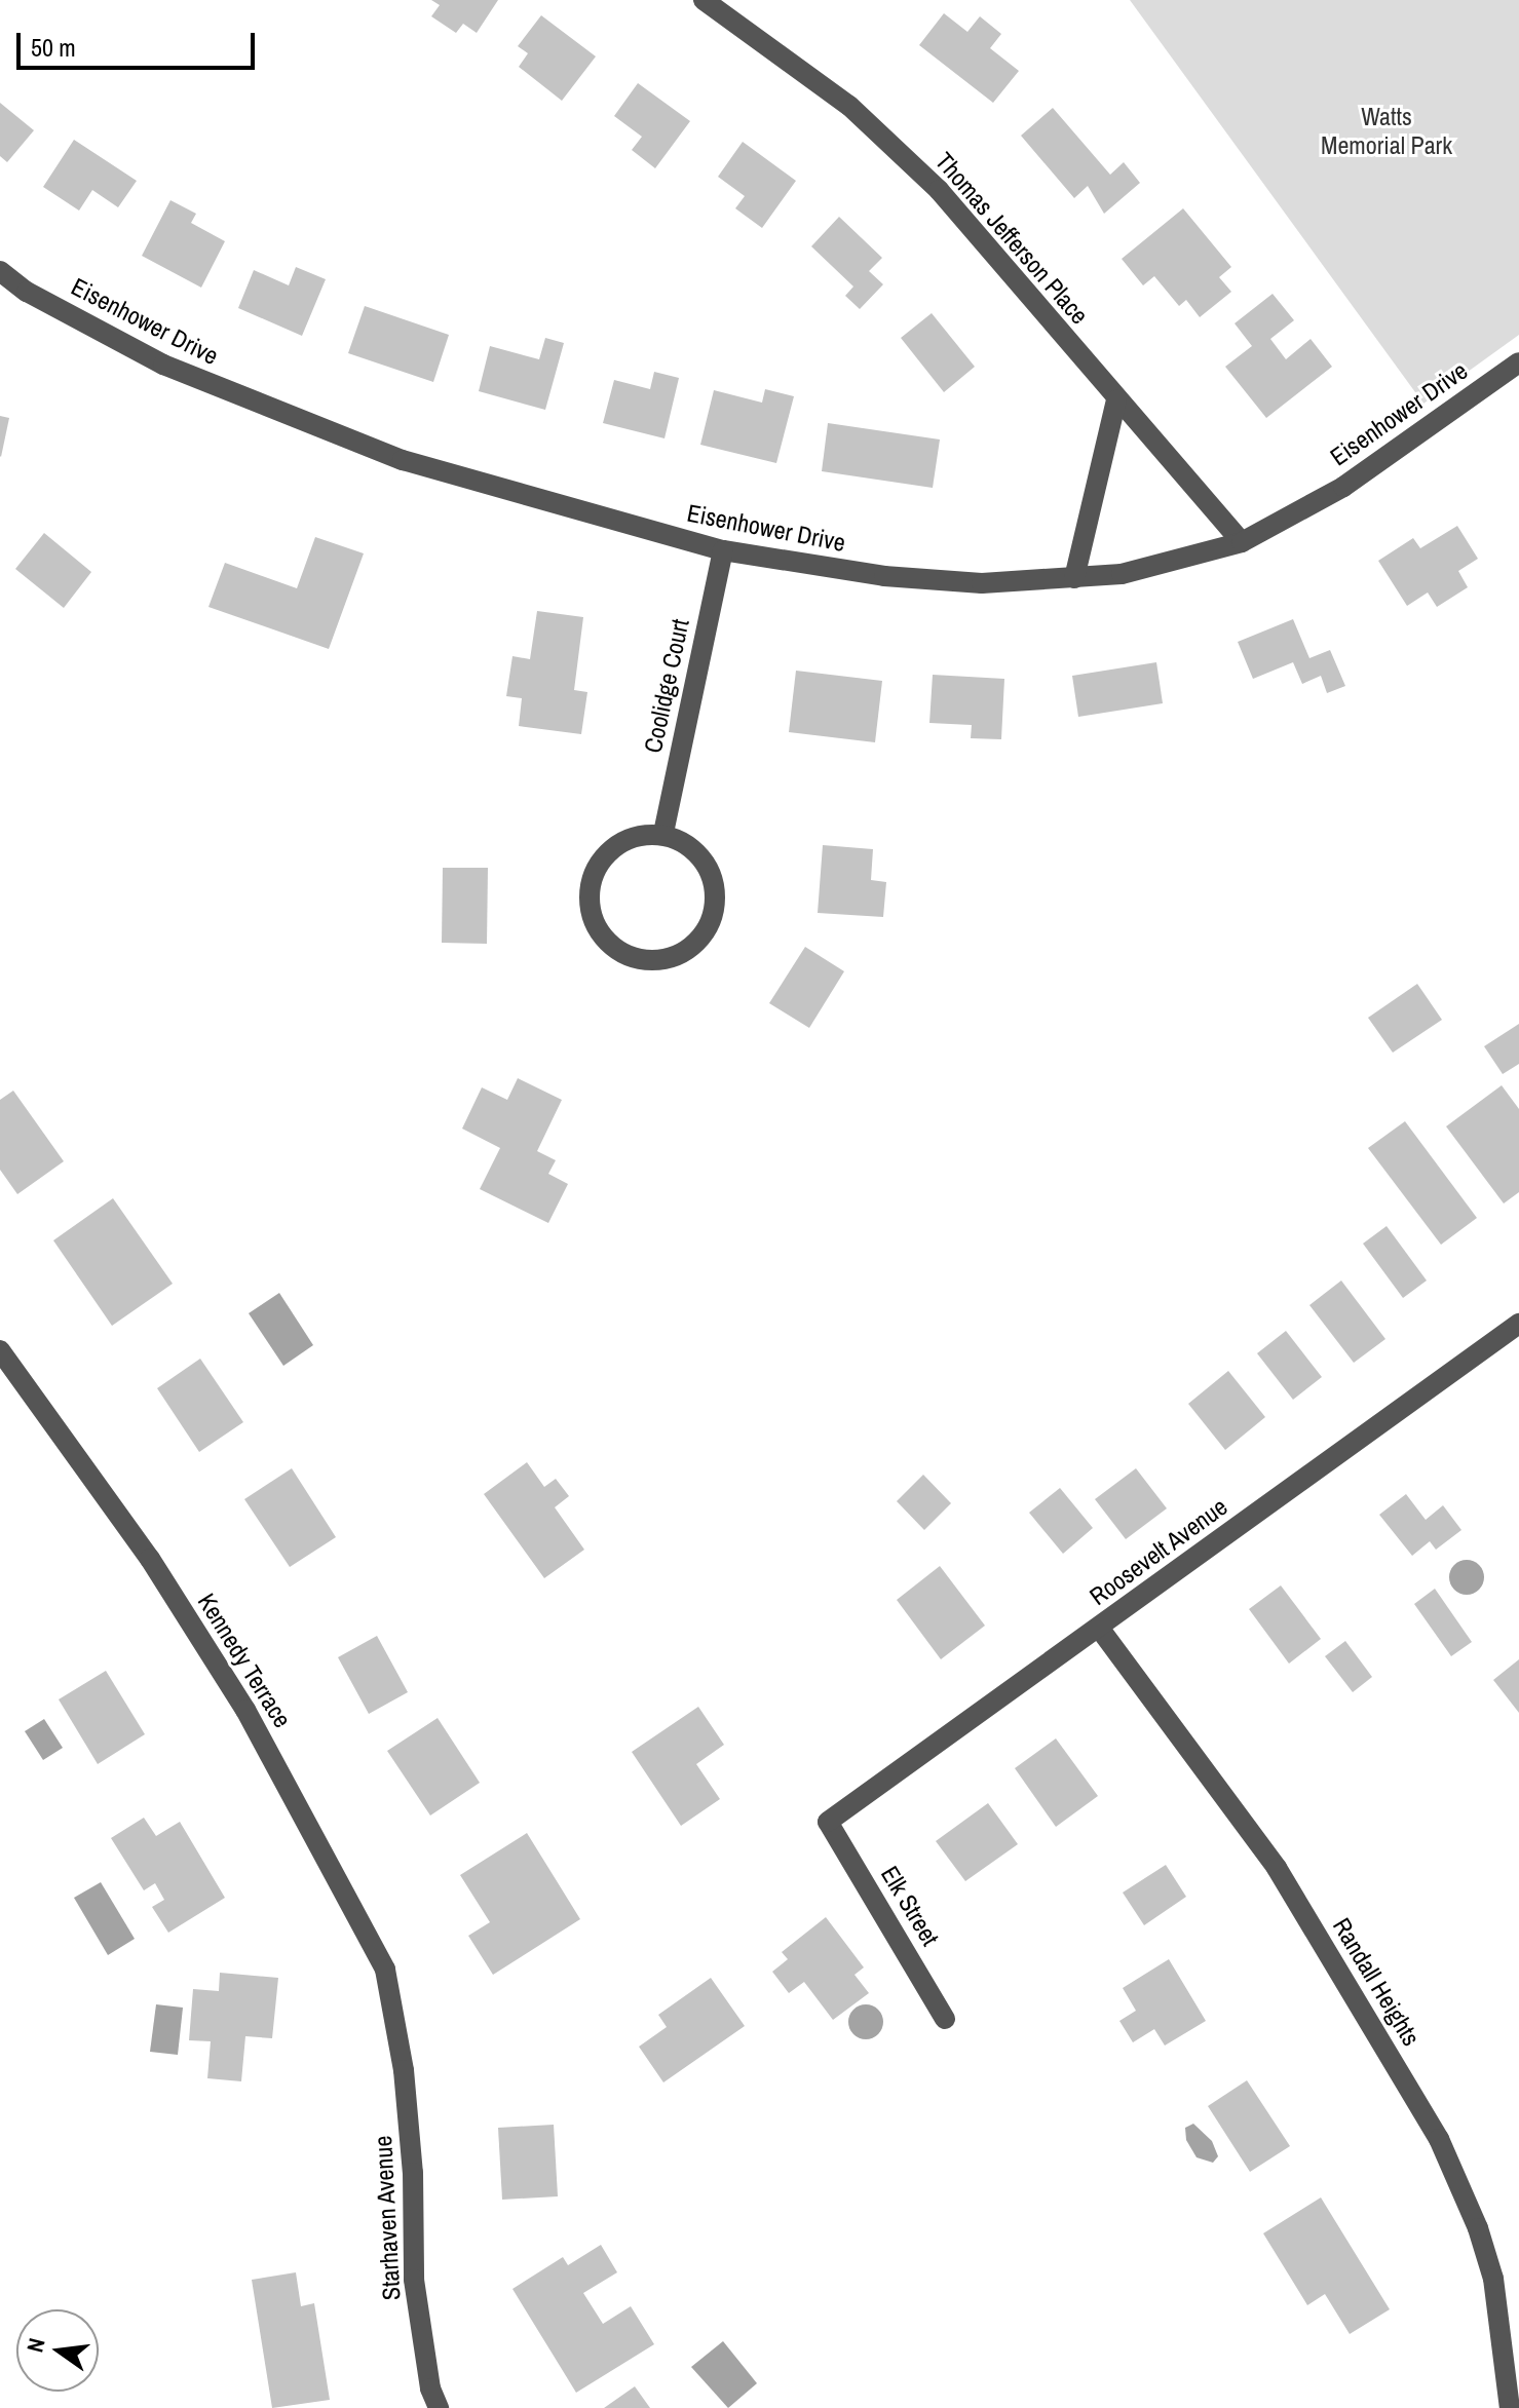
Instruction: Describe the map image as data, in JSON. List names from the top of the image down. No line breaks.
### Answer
{"streets":{"street":["Thomas Jefferson Place","Eisenhower Drive","Coolidge Court","Roosevelt Avenue","Kennedy Terrace","Elk Street","Randall Heights","Starhaven Avenue"]},"crossings":[["Thomas Jefferson Place","Eisenhower Drive"],["Eisenhower Drive","Coolidge Court"],["Roosevelt Avenue","Elk Street"],["Roosevelt Avenue","Randall Heights"],["Kennedy Terrace","Starhaven Avenue"]],"parks":["Watts Memorial Park"],"scale_bar":"50 m","north":"left"}
